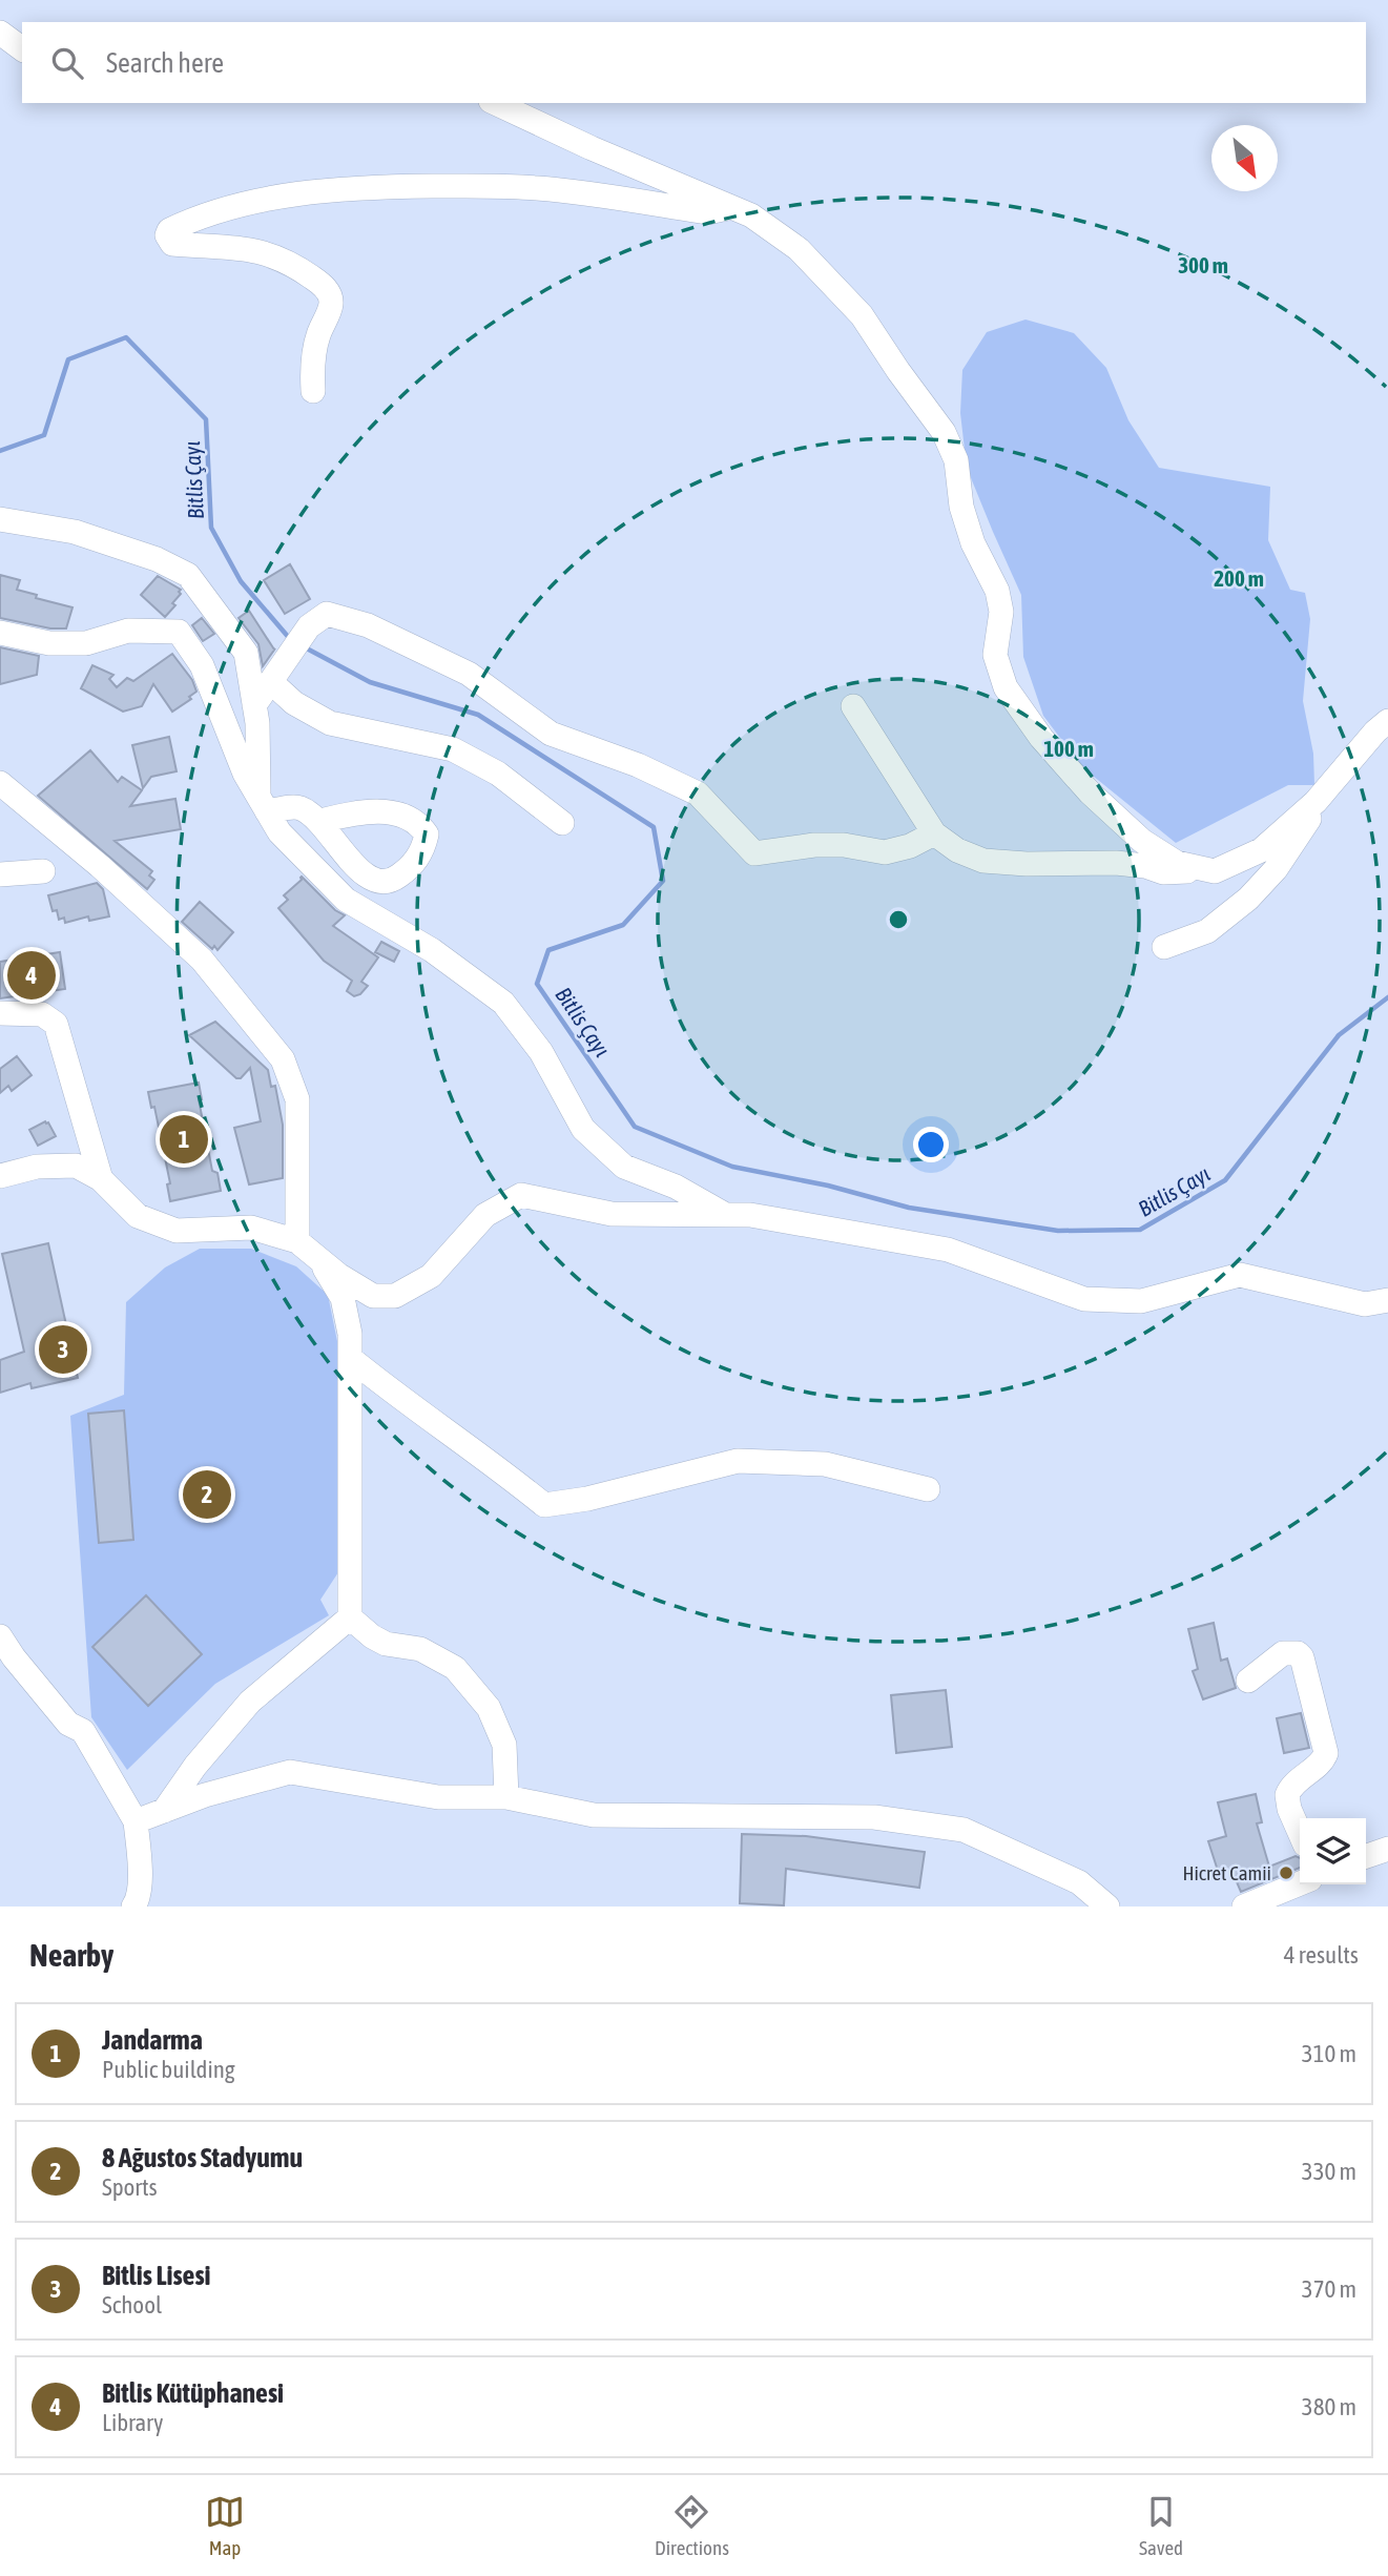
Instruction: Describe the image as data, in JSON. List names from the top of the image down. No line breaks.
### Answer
{"water":["Bitlis Çayı"],"places":["Hicret Camii"],"north":"bottom right","page":{"search":"Search here","pins":["4","1","3","2"],"heading":["Nearby","4 results"],"list":[{"mark":"1","name":"Jandarma","note":"Public building","value":"310 m"},{"mark":"2","name":"8 Ağustos Stadyumu","note":"Sports","value":"330 m"},{"mark":"3","name":"Bitlis Lisesi","note":"School","value":"370 m"},{"mark":"4","name":"Bitlis Kütüphanesi","note":"Library","value":"380 m"}],"nav":["Map","Directions","Saved"]},"rings":["300 m","200 m","100 m"]}
